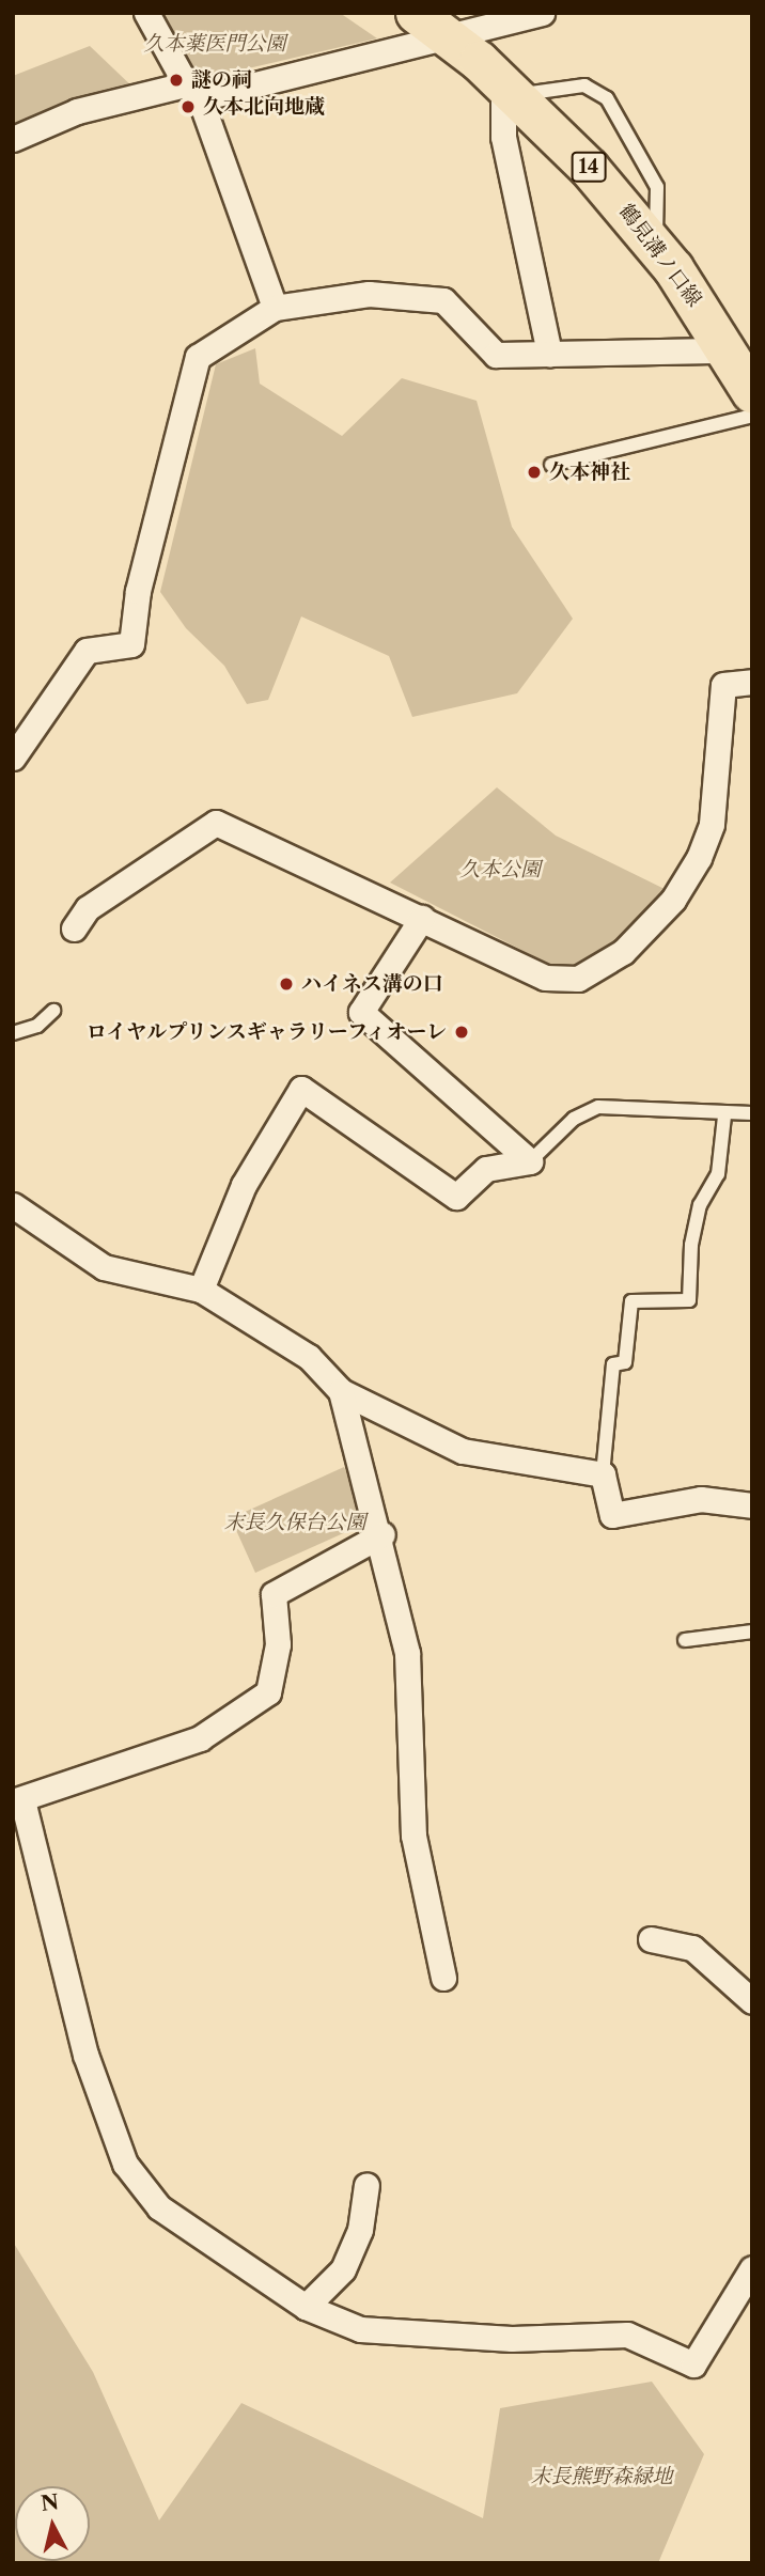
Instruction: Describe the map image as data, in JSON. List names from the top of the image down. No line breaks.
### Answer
{"streets":{"main road":["14","鶴見溝ノ口線"]},"parks":["久本薬医門公園","久本公園","末長久保台公園","末長熊野森緑地"],"places":["謎の祠","久本北向地蔵","久本神社","ハイネス溝の口","ロイヤルプリンスギャラリーフィオーレ"],"north":"top"}
